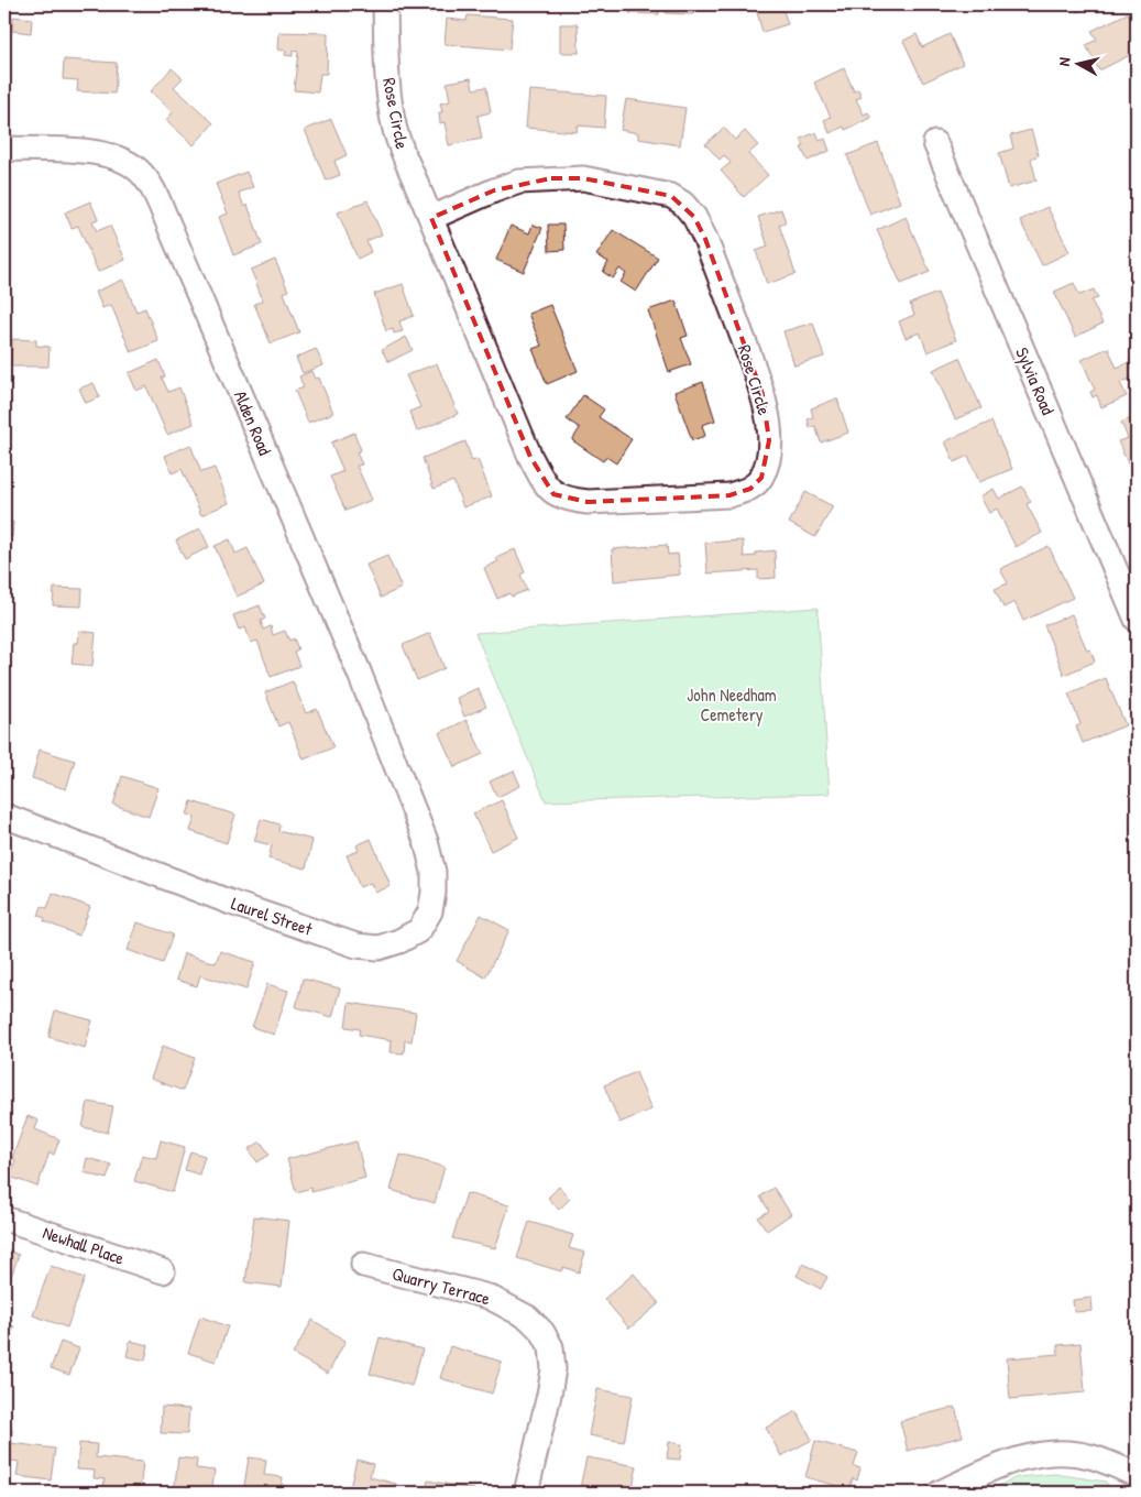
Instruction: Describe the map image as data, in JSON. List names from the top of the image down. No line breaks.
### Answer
{"streets":{"street":["Rose Circle","Sylvia Road","Alden Road","Laurel Street","Newhall Place","Quarry Terrace"]},"crossings":[["Alden Road","Laurel Street"]],"parks":["John Needham Cemetery"],"north":"left"}
